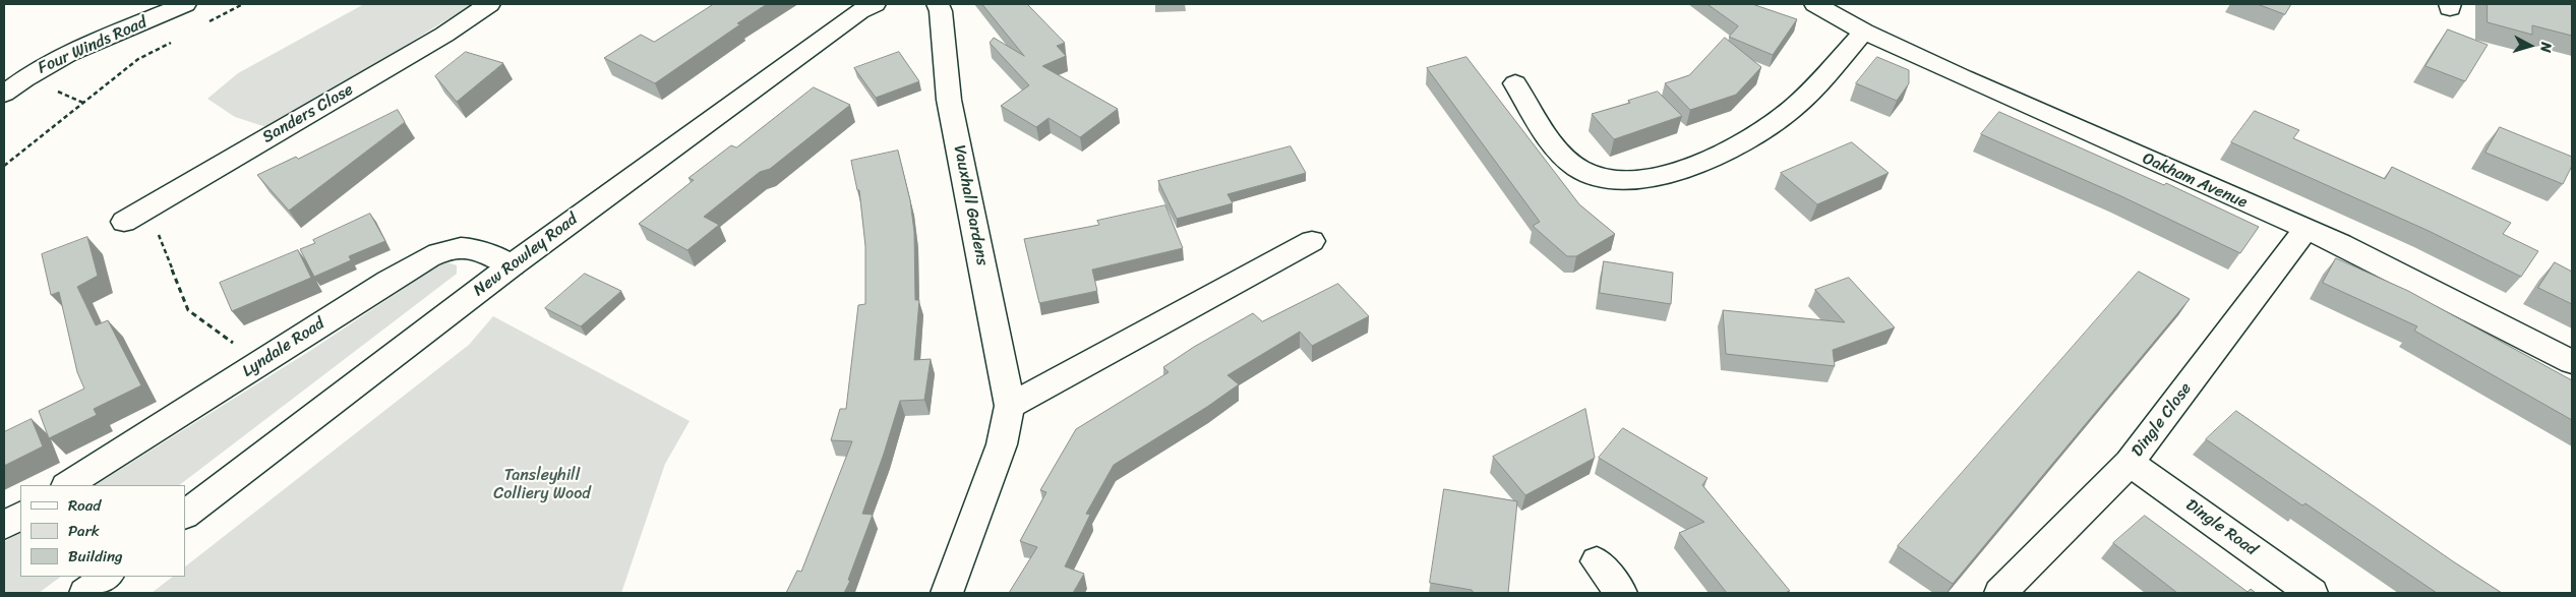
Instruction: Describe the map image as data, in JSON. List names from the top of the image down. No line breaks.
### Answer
{"streets":{"street":["Four Winds Road","Sanders Close","Oakham Avenue","Vauxhall Gardens","New Rowley Road","Lyndale Road","Dingle Close","Dingle Road"]},"crossings":[["Oakham Avenue","Dingle Close"],["New Rowley Road","Lyndale Road"],["Dingle Close","Dingle Road"]],"parks":["Tansleyhill Colliery Wood"],"legend":["Road","Park","Building"],"north":"right"}
